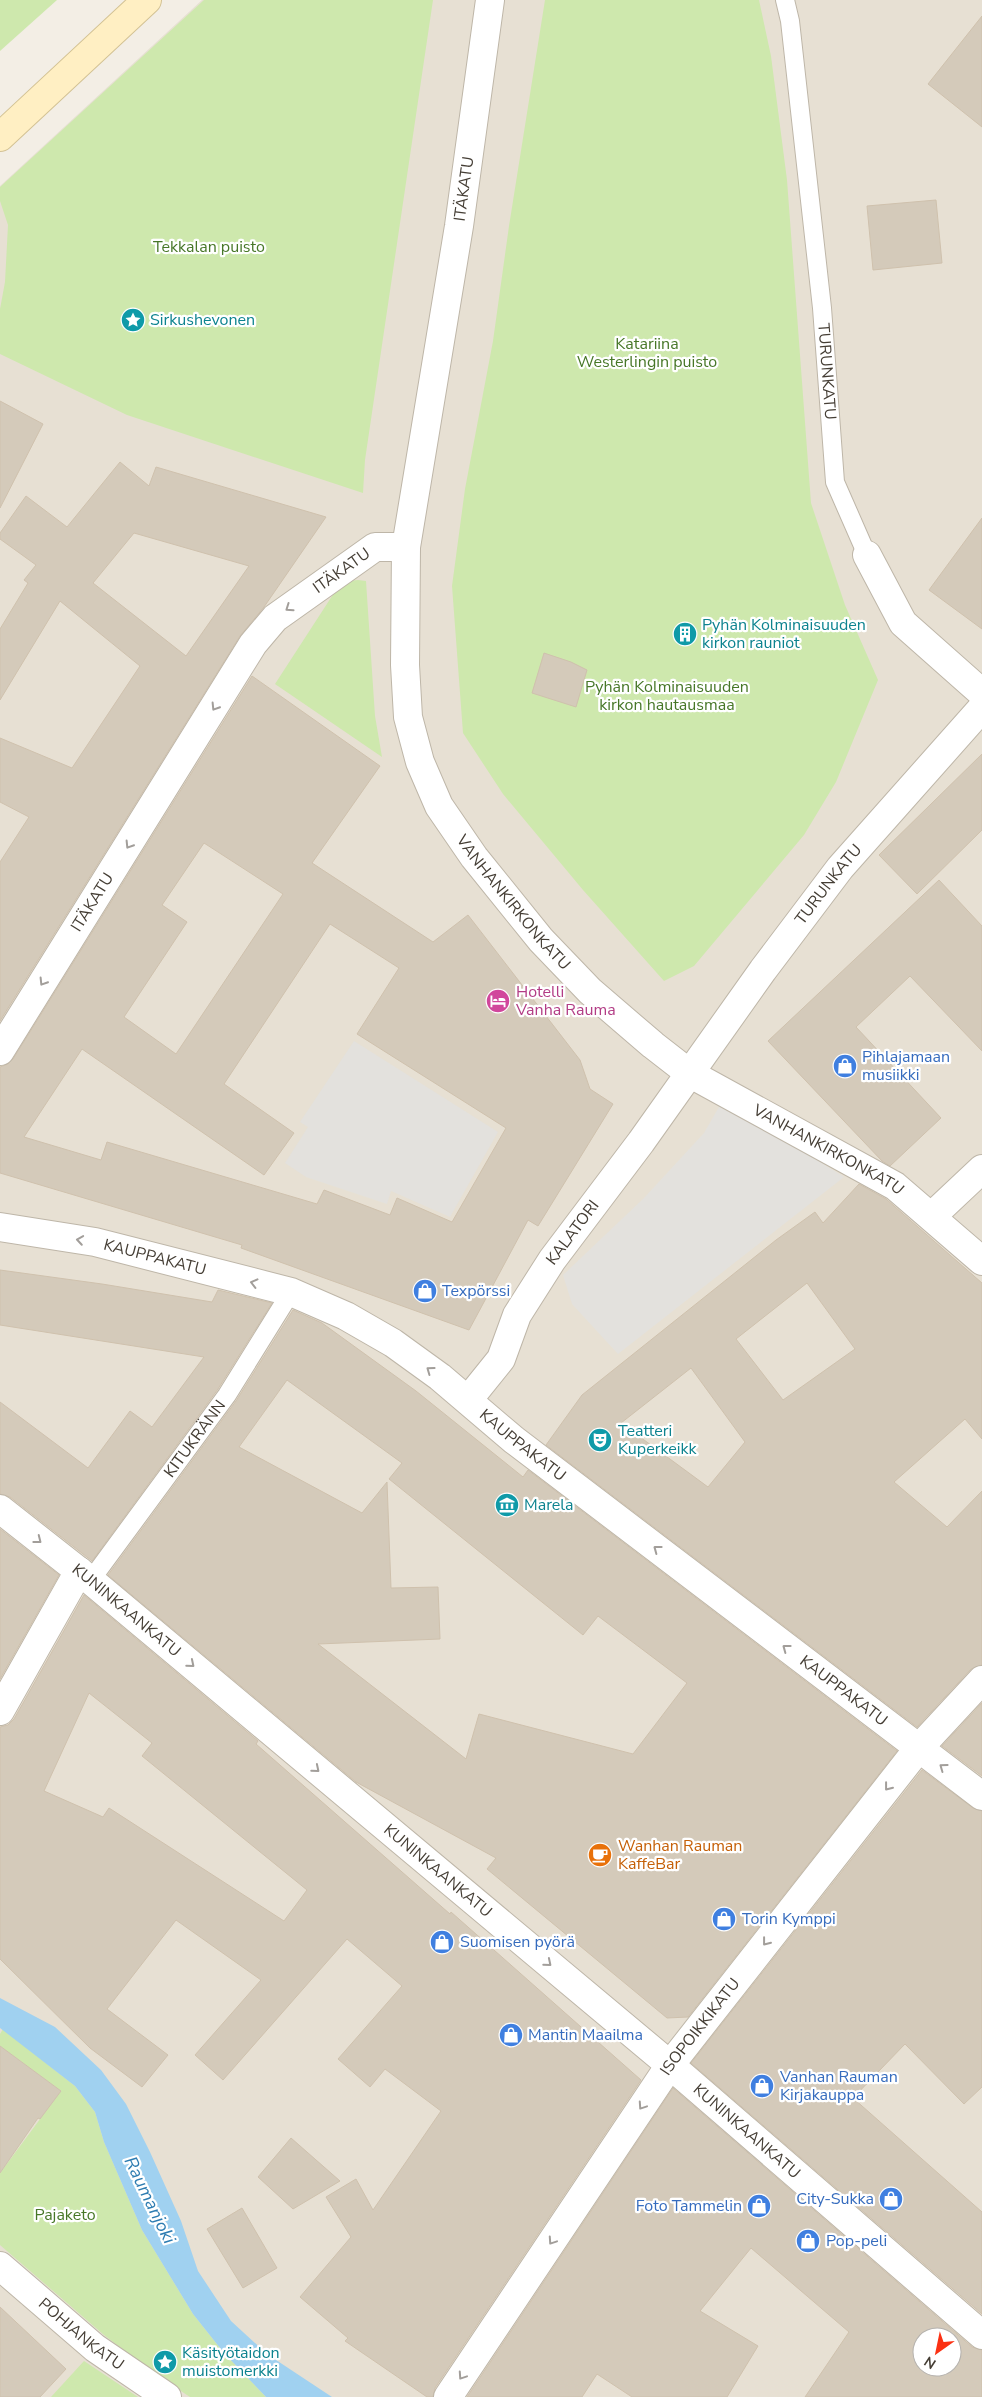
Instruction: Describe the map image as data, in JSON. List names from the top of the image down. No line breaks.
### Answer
{"streets":{"street":["ITÄKATU","TURUNKATU","VANHANKIRKONKATU","KALATORI","KAUPPAKATU","KUNINKAANKATU","ISOPOIKKIKATU","POHJANKATU"],"lane":["KITUKRÄNN"]},"crossings":[["ITÄKATU","VANHANKIRKONKATU"],["TURUNKATU","VANHANKIRKONKATU"],["TURUNKATU","KALATORI"],["VANHANKIRKONKATU","KALATORI"],["KALATORI","KAUPPAKATU"],["KAUPPAKATU","KITUKRÄNN"],["KAUPPAKATU","ISOPOIKKIKATU"],["KITUKRÄNN","KUNINKAANKATU"],["KUNINKAANKATU","ISOPOIKKIKATU"]],"one_way":["ITÄKATU","KAUPPAKATU","KUNINKAANKATU","ISOPOIKKIKATU"],"water":["Raumanjoki"],"parks":["Tekkalan puisto","Katariina Westerlingin puisto","Pyhän Kolminaisuuden kirkon hautausmaa","Pajaketo"],"places":{"place":["Sirkushevonen","Käsityötaidon muistomerkki"],"building":["Pyhän Kolminaisuuden kirkon rauniot"],"hotel":["Hotelli Vanha Rauma"],"shop":["Pihlajamaan musiikki","Texpörssi","Torin Kymppi","Suomisen pyörä","Mantin Maailma","Vanhan Rauman Kirjakauppa","City-Sukka","Foto Tammelin","Pop-peli"],"theatre":["Teatteri Kuperkeikk"],"museum":["Marela"],"cafe":["Wanhan Rauman KaffeBar"]},"north":"bottom left"}
